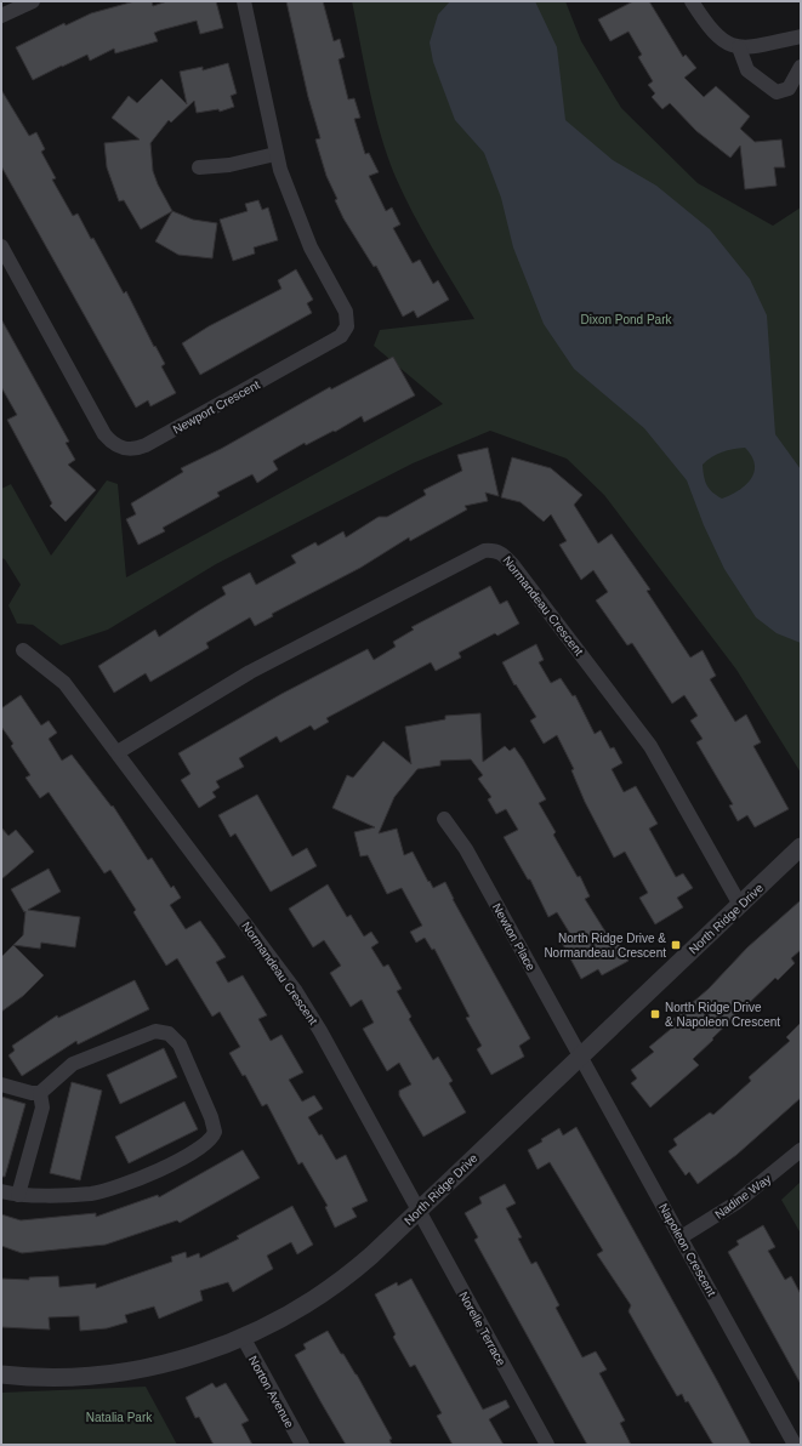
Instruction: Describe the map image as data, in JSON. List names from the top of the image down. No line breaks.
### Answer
{"streets":{"street":["Newport Crescent","Normandeau Crescent","North Ridge Drive","Newton Place","Nadine Way","Napoleon Crescent","Norelle Terrace","Norton Avenue"]},"crossings":[["Normandeau Crescent","North Ridge Drive"],["Normandeau Crescent","Norelle Terrace"],["North Ridge Drive","Newton Place"],["North Ridge Drive","Napoleon Crescent"],["North Ridge Drive","Norelle Terrace"],["North Ridge Drive","Norton Avenue"],["Newton Place","Napoleon Crescent"],["Nadine Way","Napoleon Crescent"]],"parks":["Dixon Pond Park","Natalia Park"],"places":{"transit":["North Ridge Drive & Normandeau Crescent","North Ridge Drive & Napoleon Crescent"]}}
